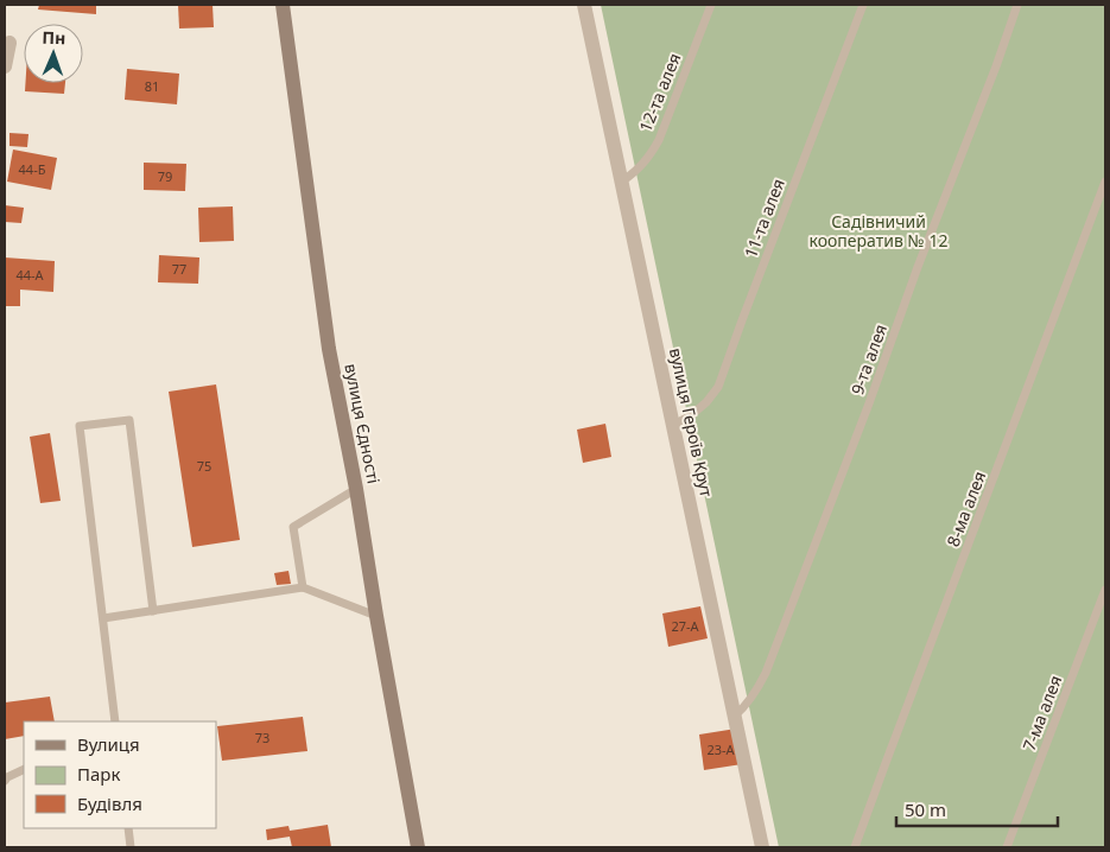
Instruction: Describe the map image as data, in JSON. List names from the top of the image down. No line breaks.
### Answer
{"streets":{"main road":["вулиця Єдності"],"street":["вулиця Героїв Крут"],"lane":["12-та алея","11-та алея","9-та алея","8-ма алея","7-ма алея"]},"crossings":[["12-та алея","вулиця Героїв Крут"],["11-та алея","вулиця Героїв Крут"],["9-та алея","вулиця Героїв Крут"]],"parks":["Садівничий кооператив № 12"],"house_numbers":["81","44-Б","79","77","44-А","75","27-А","73","23-А"],"legend":["Вулиця","Парк","Будівля"],"scale_bar":"50 m","north":"top"}
